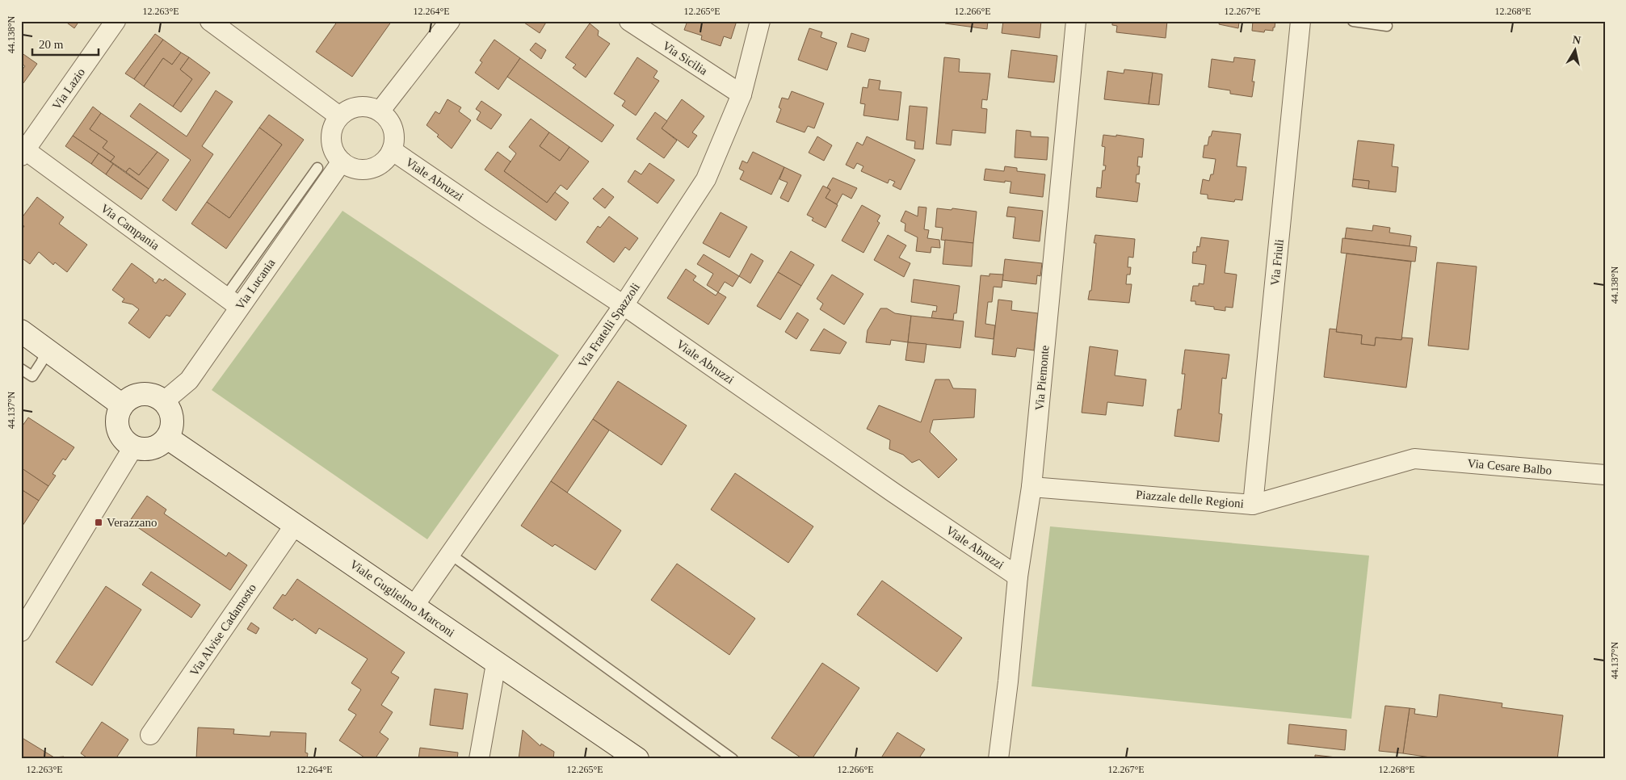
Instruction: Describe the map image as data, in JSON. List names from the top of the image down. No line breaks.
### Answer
{"streets":{"main road":["Viale Guglielmo Marconi"],"street":["Via Sicilia","Via Lazio","Viale Abruzzi","Via Campania","Via Friuli","Via Lucania","Via Fratelli Spazzoli","Via Piemonte","Via Cesare Balbo","Piazzale delle Regioni","Via Alvise Cadamosto"]},"crossings":[["Via Sicilia","Via Fratelli Spazzoli"],["Via Lazio","Via Campania"],["Viale Abruzzi","Via Lucania"],["Viale Abruzzi","Via Fratelli Spazzoli"],["Viale Abruzzi","Via Piemonte"],["Via Campania","Via Lucania"],["Via Friuli","Piazzale delle Regioni"],["Via Lucania","Viale Guglielmo Marconi"],["Via Fratelli Spazzoli","Viale Guglielmo Marconi"],["Via Piemonte","Piazzale delle Regioni"],["Via Cesare Balbo","Piazzale delle Regioni"],["Viale Guglielmo Marconi","Via Alvise Cadamosto"]],"places":{"transit":["Verazzano"]},"scale_bar":"20 m","north":"top","coordinates":["12.263°E","12.264°E","12.265°E","12.266°E","12.267°E","12.268°E","44.138°N","44.137°N"]}
